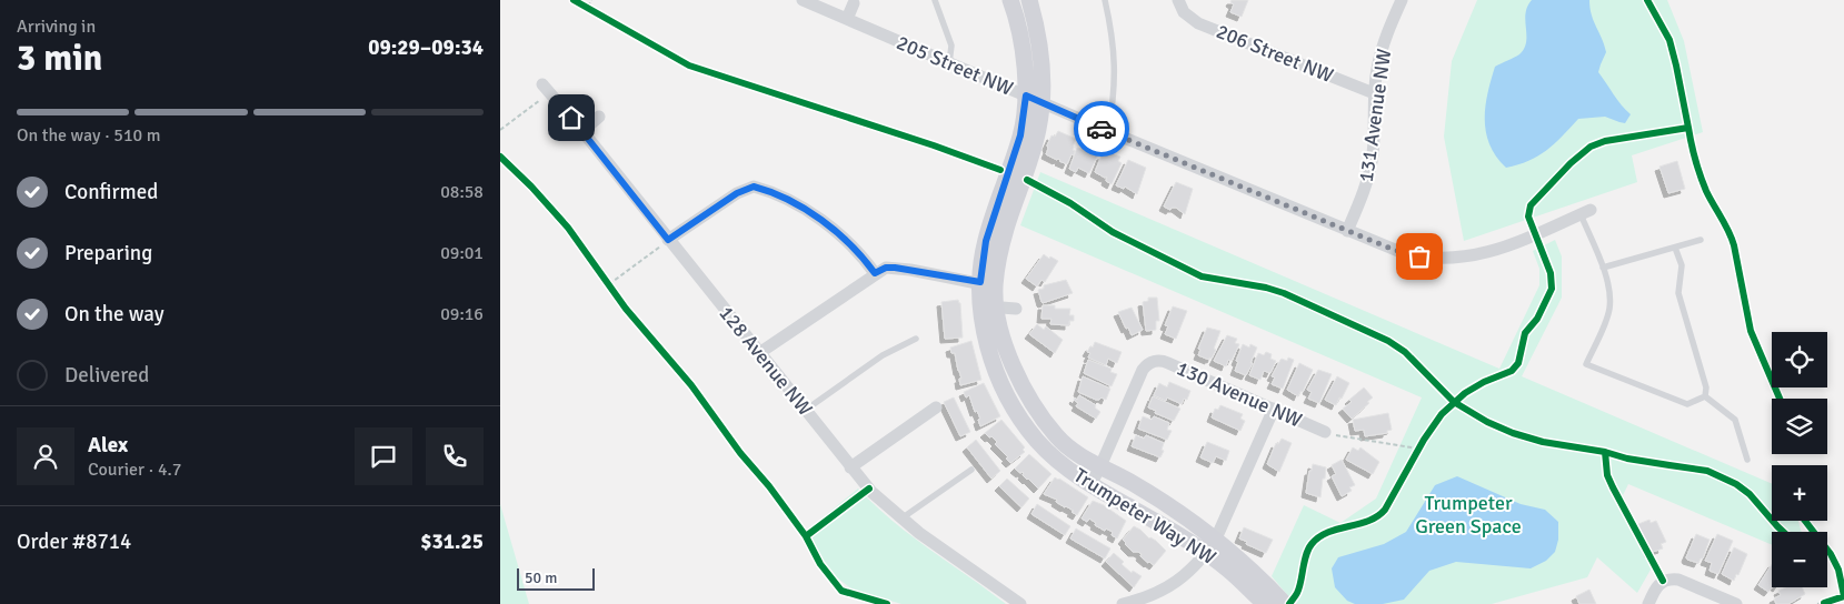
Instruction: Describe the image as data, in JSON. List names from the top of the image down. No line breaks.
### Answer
{"streets":{"street":["206 Street NW","205 Street NW","131 Avenue NW","128 Avenue NW","130 Avenue NW","Trumpeter Way NW"]},"crossings":[["206 Street NW","131 Avenue NW"],["205 Street NW","131 Avenue NW"],["205 Street NW","Trumpeter Way NW"],["130 Avenue NW","Trumpeter Way NW"]],"parks":["Trumpeter Green Space"],"scale_bar":"50 m","page":{"heading":["3 min","Arriving in","09:29–09:34"],"panel":["Alex","Courier · 4.7","Order #8714","$31.25"],"bar":"On the way · 510 m","list":[["Confirmed","08:58"],["Preparing","09:01"],["On the way","09:16"],"Delivered"],"map_buttons":["+","−"],"scale":"50 m"}}
